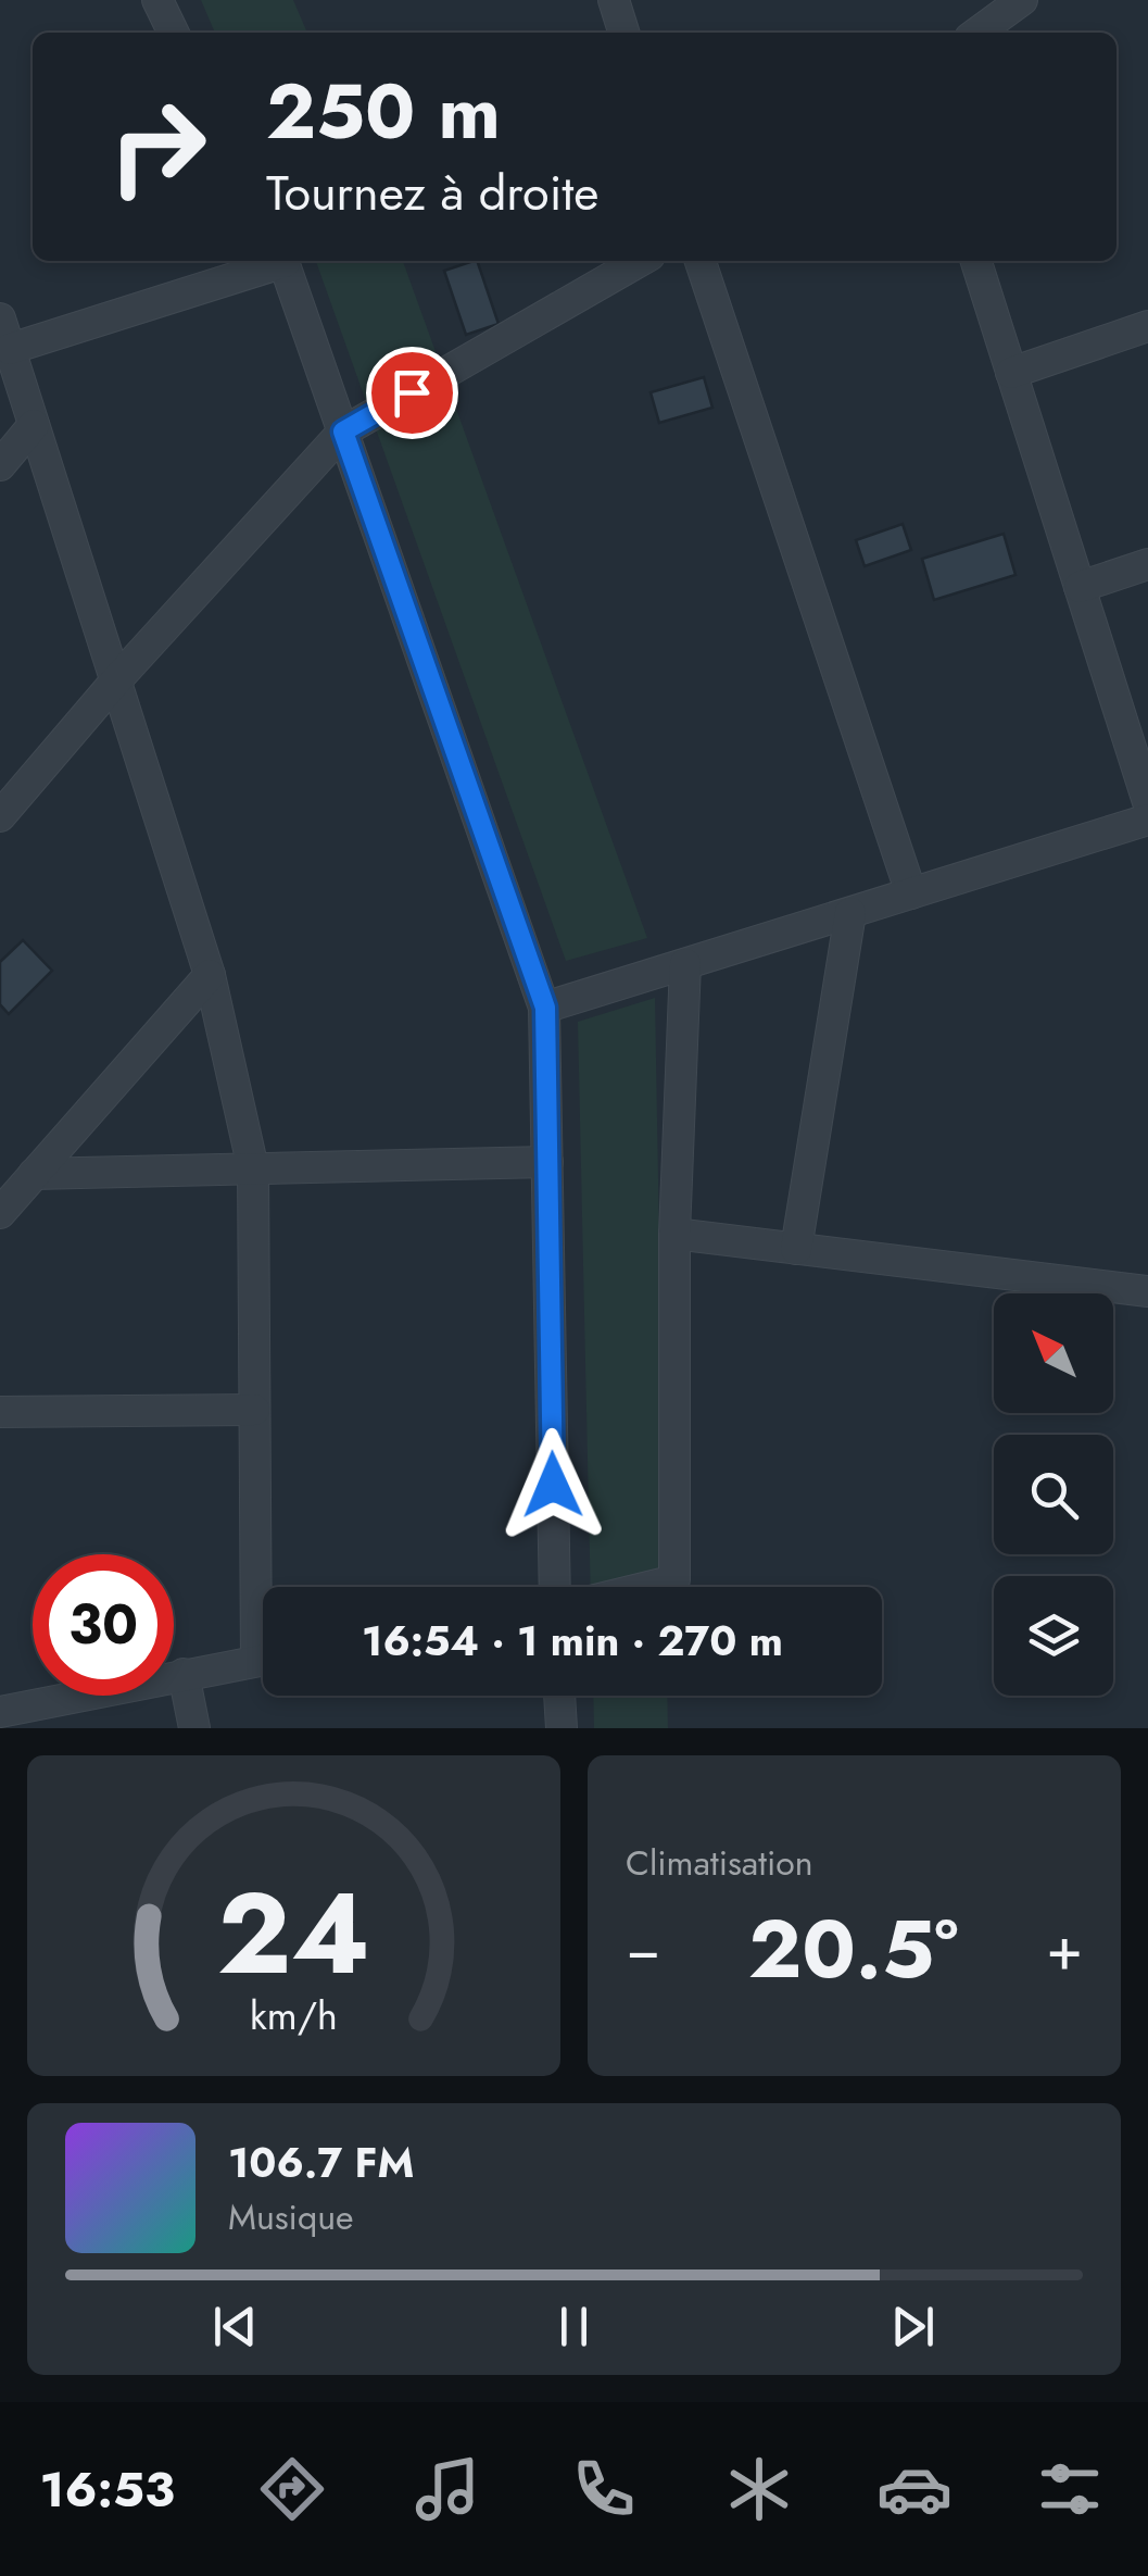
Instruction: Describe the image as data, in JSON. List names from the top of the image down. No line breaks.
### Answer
{"north":"top left","page":{"turn":["250 m","Tournez à droite"],"limit":"30","trip":"16:54 · 1 min · 270 m","tile":"Climatisation","heat":["−","20.5°","+"],"song":["106.7 FM","Musique"],"tabs":"16:53","gauge":["24","km/h"]}}
